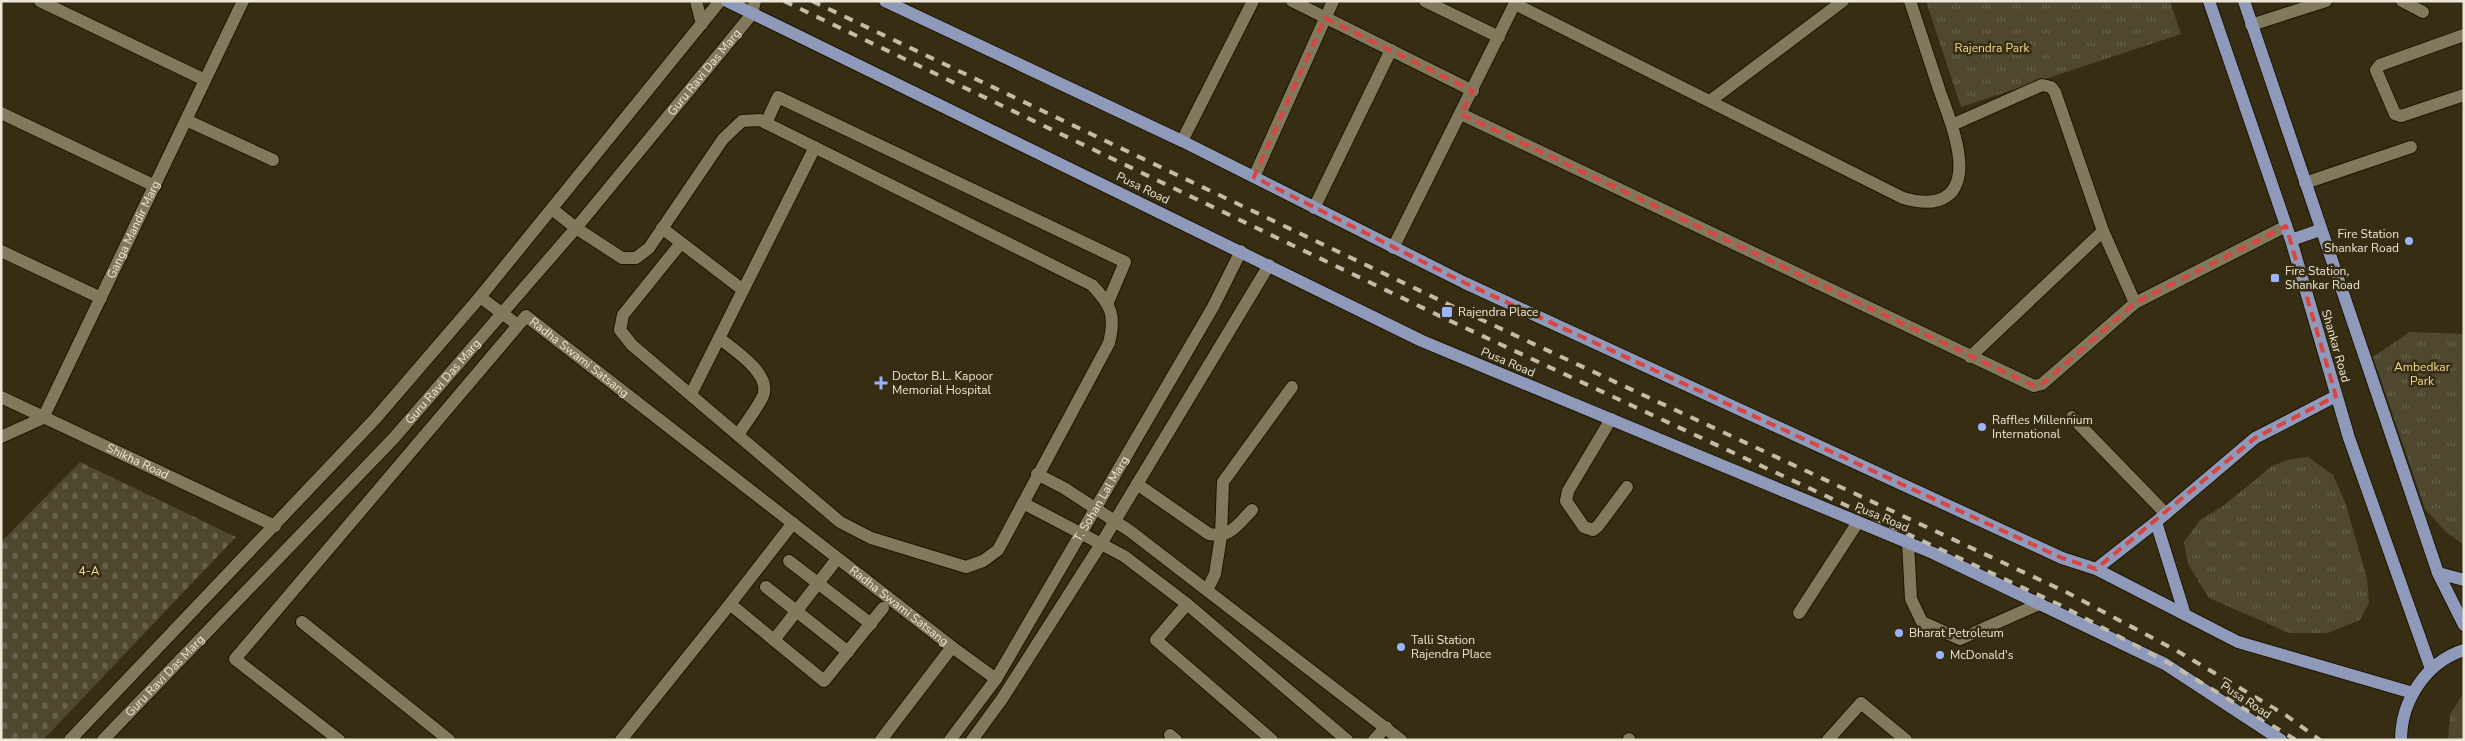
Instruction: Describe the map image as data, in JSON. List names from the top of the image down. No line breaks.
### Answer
{"streets":{"main road":["Pusa Road","Shankar Road"],"street":["Guru Ravi Das Marg","Ganga Mandir Marg","Radha Swami Satsang","Shikha Road","T. Sohan Lal Marg"]},"crossings":[["Guru Ravi Das Marg","Pusa Road"],["Guru Ravi Das Marg","Shikha Road"],["Pusa Road","T. Sohan Lal Marg"],["Ganga Mandir Marg","Shikha Road"]],"parks":["Rajendra Park","Ambedkar Park","4-A"],"places":{"other":["Fire Station Shankar Road","Raffles Millennium International","Bharat Petroleum","Talli Station Rajendra Place","McDonald's"],"transit":["Fire Station, Shankar Road","Rajendra Place"],"health":["Doctor B.L. Kapoor Memorial Hospital"]}}
